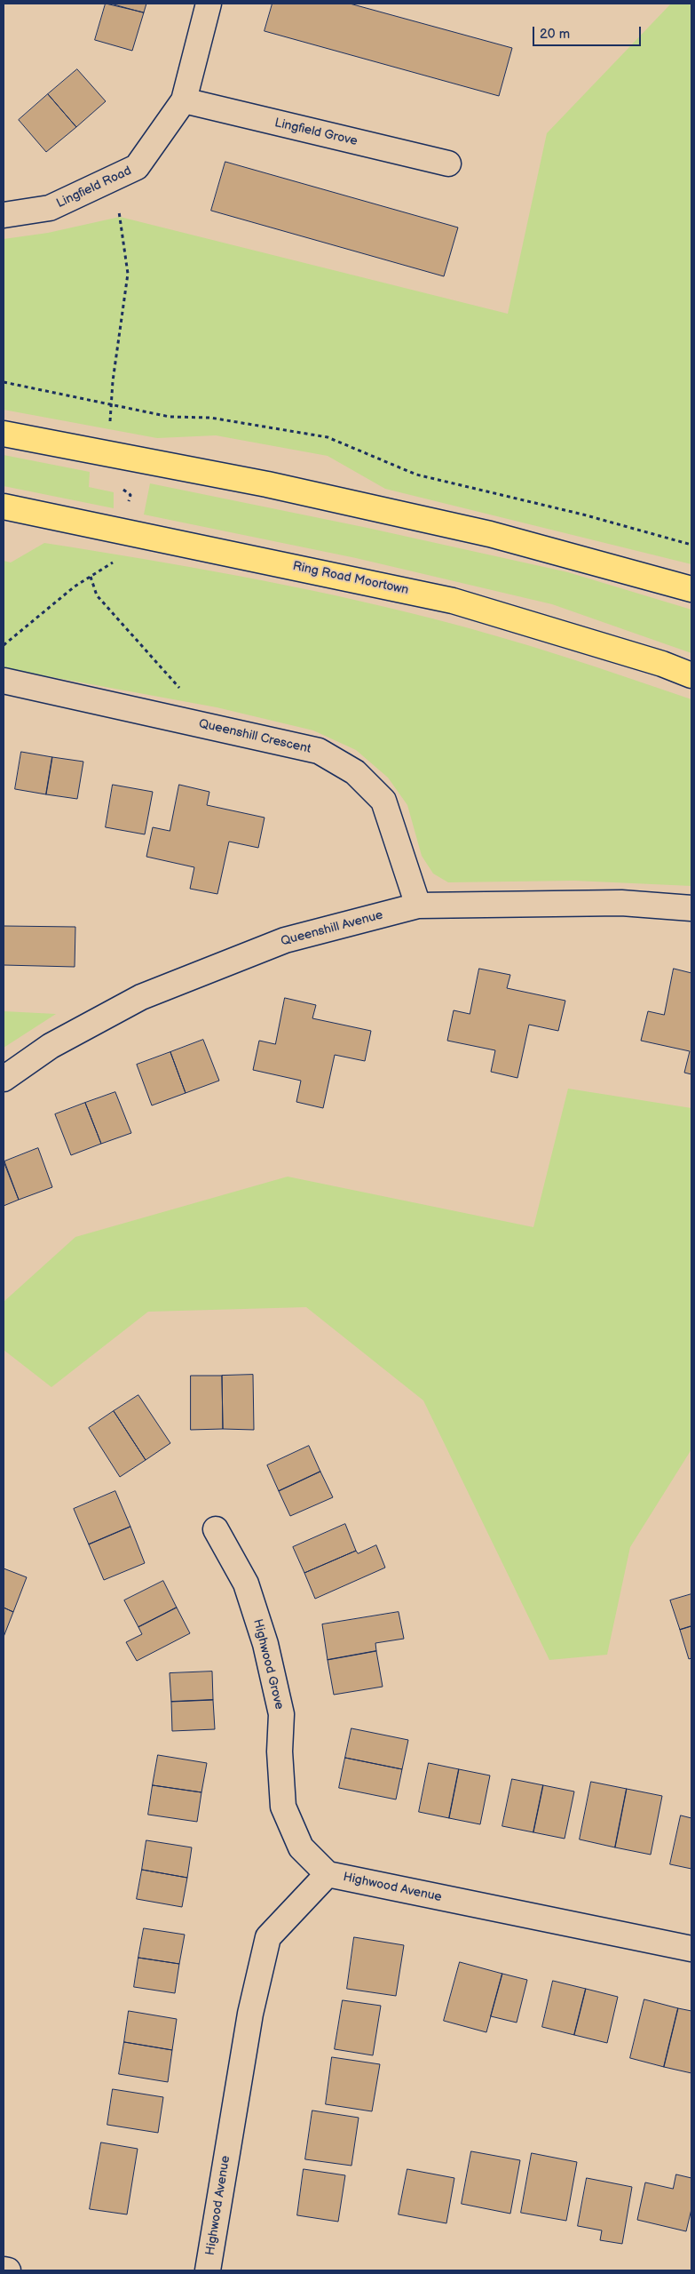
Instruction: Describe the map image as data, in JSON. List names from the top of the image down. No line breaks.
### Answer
{"streets":{"highway":["Ring Road Moortown"],"street":["Lingfield Grove","Lingfield Road","Queenshill Crescent","Queenshill Avenue","Highwood Grove","Highwood Avenue"]},"crossings":[["Lingfield Grove","Lingfield Road"],["Queenshill Crescent","Queenshill Avenue"],["Highwood Grove","Highwood Avenue"]],"scale_bar":"20 m"}
